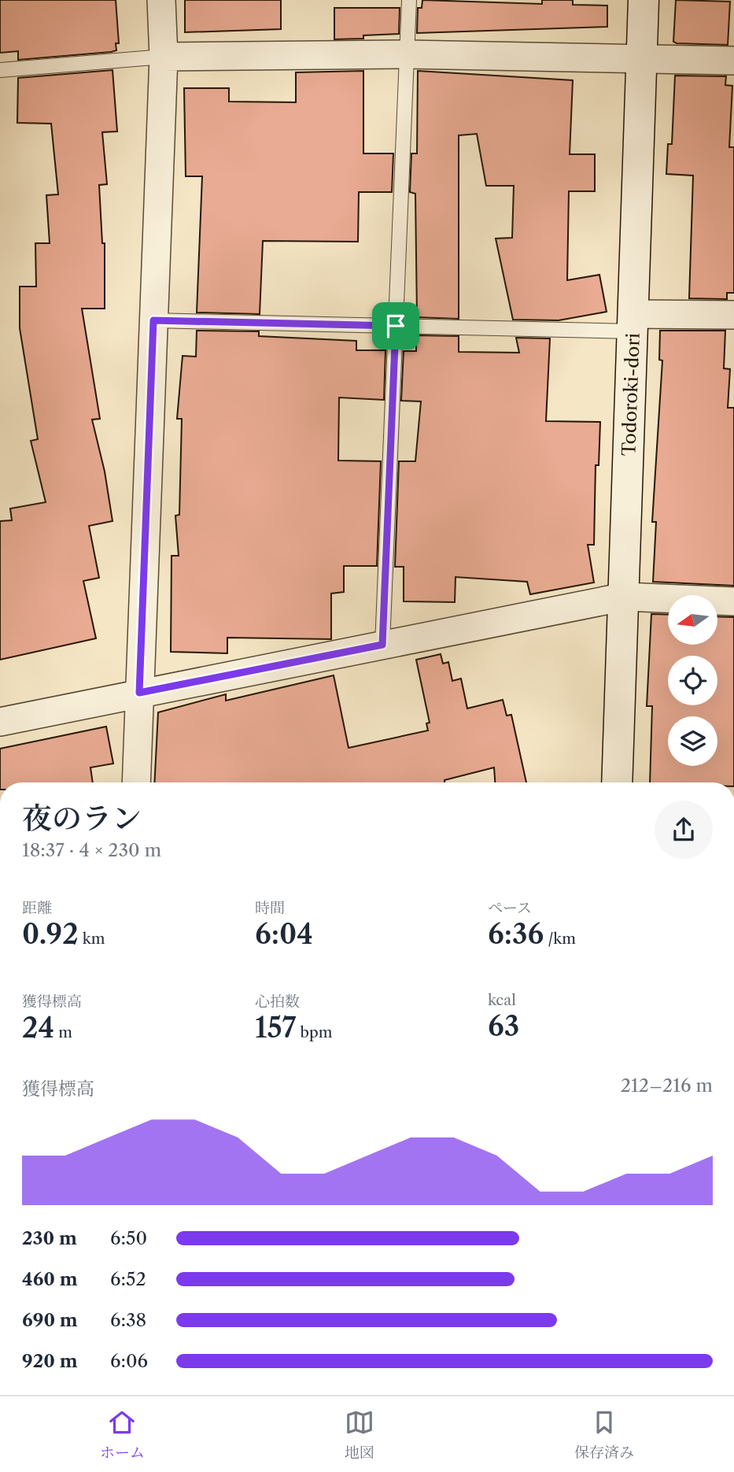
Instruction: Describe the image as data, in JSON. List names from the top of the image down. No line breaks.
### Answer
{"streets":{"street":["Todoroki-dori"]},"north":"left","page":{"heading":["夜のラン","18:37 · 4 × 230 m"],"stats":[["距離","0.92 km"],["時間","6:04"],["ペース","6:36 /km"],["獲得標高","24 m"],["心拍数","157 bpm"],["kcal","63"]],"chart":["獲得標高","212–216 m"],"list":[{"name":"230 m","note":"6:50"},{"name":"460 m","note":"6:52"},{"name":"690 m","note":"6:38"},{"name":"920 m","note":"6:06"}],"tabs":["ホーム","地図","保存済み"]}}
